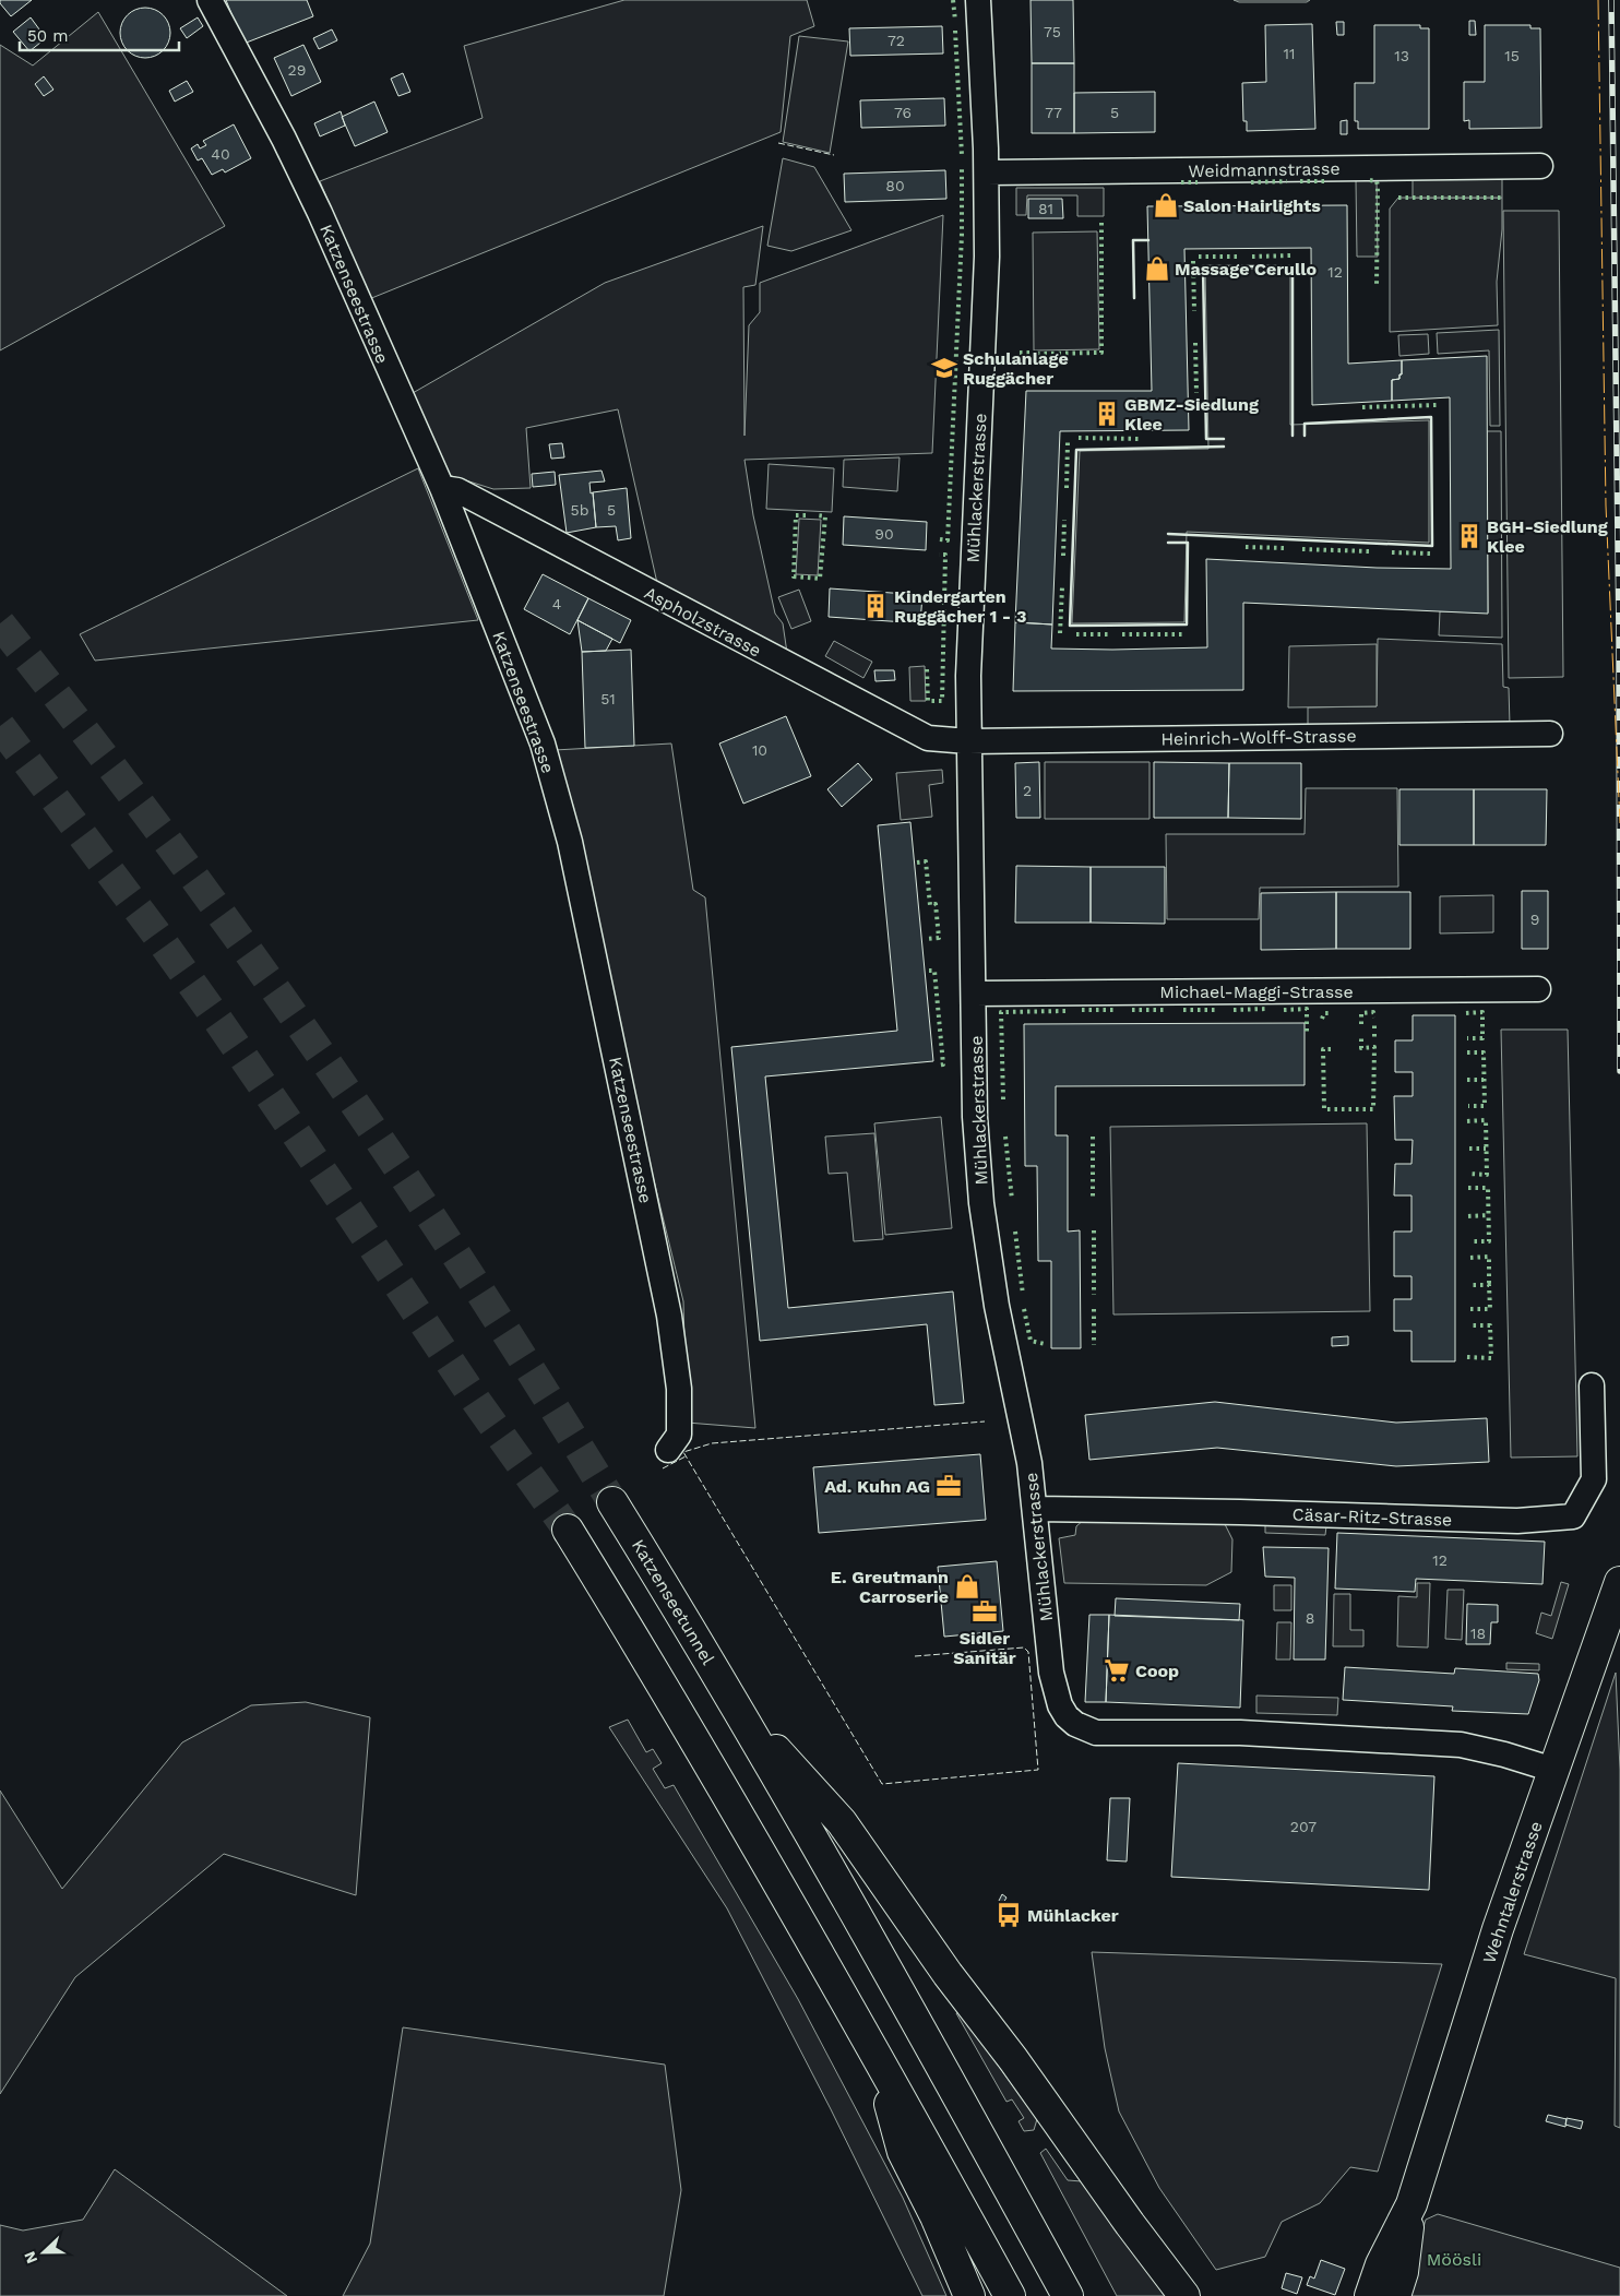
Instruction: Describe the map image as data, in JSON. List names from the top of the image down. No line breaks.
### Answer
{"streets":{"main road":["Katzenseetunnel","Wehntalerstrasse"],"street":["Weidmannstrasse","Katzenseestrasse","Mühlackerstrasse","Aspholzstrasse","Heinrich-Wolff-Strasse","Michael-Maggi-Strasse","Cäsar-Ritz-Strasse"]},"crossings":[["Weidmannstrasse","Mühlackerstrasse"],["Katzenseestrasse","Aspholzstrasse"],["Mühlackerstrasse","Aspholzstrasse"],["Mühlackerstrasse","Heinrich-Wolff-Strasse"],["Mühlackerstrasse","Michael-Maggi-Strasse"],["Mühlackerstrasse","Cäsar-Ritz-Strasse"],["Mühlackerstrasse","Wehntalerstrasse"],["Aspholzstrasse","Heinrich-Wolff-Strasse"]],"parks":["Möösli"],"places":{"shop":["Salon Hairlights","Massage Cerullo","E. Greutmann Carroserie"],"school or university":["Schulanlage Ruggächer"],"building":["GBMZ-Siedlung Klee","BGH-Siedlung Klee","Kindergarten Ruggächer 1 - 3"],"office":["Ad. Kuhn AG","Sidler Sanitär"],"supermarket":["Coop"],"bus stop":["Mühlacker"]},"house_numbers":["75","72","11","13","15","29","76","77","5","40","80","81","12","5b","5","90","4","51","10","2","9","12","8","18","207"],"scale_bar":"50 m","north":"left"}
